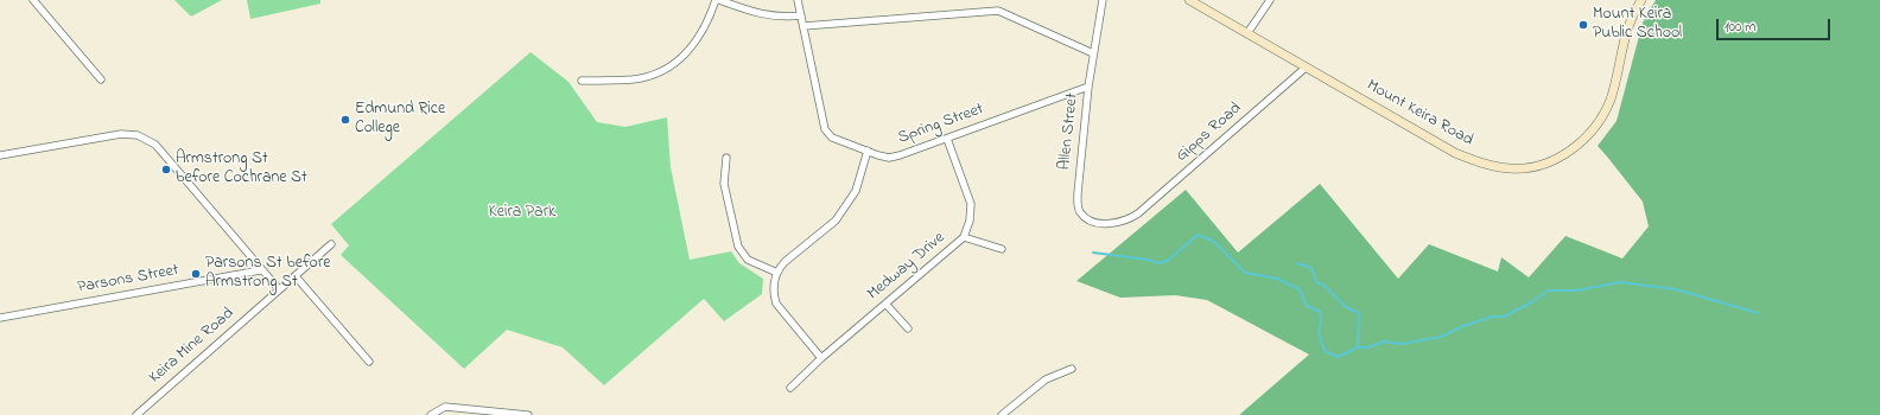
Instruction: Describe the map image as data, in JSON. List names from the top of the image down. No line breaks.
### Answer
{"streets":{"main road":["Mount Keira Road"],"street":["Spring Street","Allen Street","Gipps Road","Medway Drive","Parsons Street","Keira Mine Road"]},"crossings":[["Mount Keira Road","Gipps Road"],["Spring Street","Allen Street"],["Spring Street","Medway Drive"],["Allen Street","Gipps Road"]],"parks":["Keira Park"],"places":["Mount Keira Public School","Edmund Rice College","Armstrong St before Cochrane St","Parsons St before Armstrong St"],"scale_bar":"100 m"}
